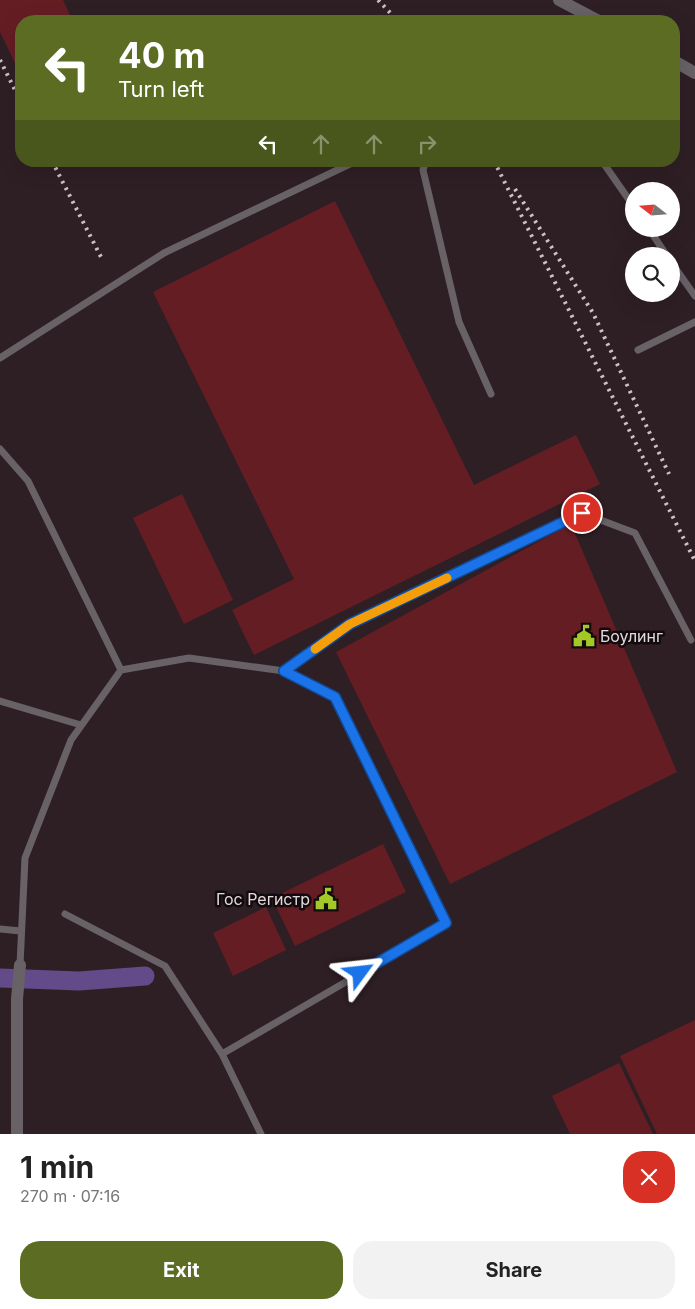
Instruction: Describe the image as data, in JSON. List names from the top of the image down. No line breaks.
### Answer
{"places":{"public building":["Боулинг","Гос Регистр"]},"north":"left","page":{"turn":["40 m","Turn left"],"heading":["1 min","270 m · 07:16"],"buttons":["Exit","Share"]}}
